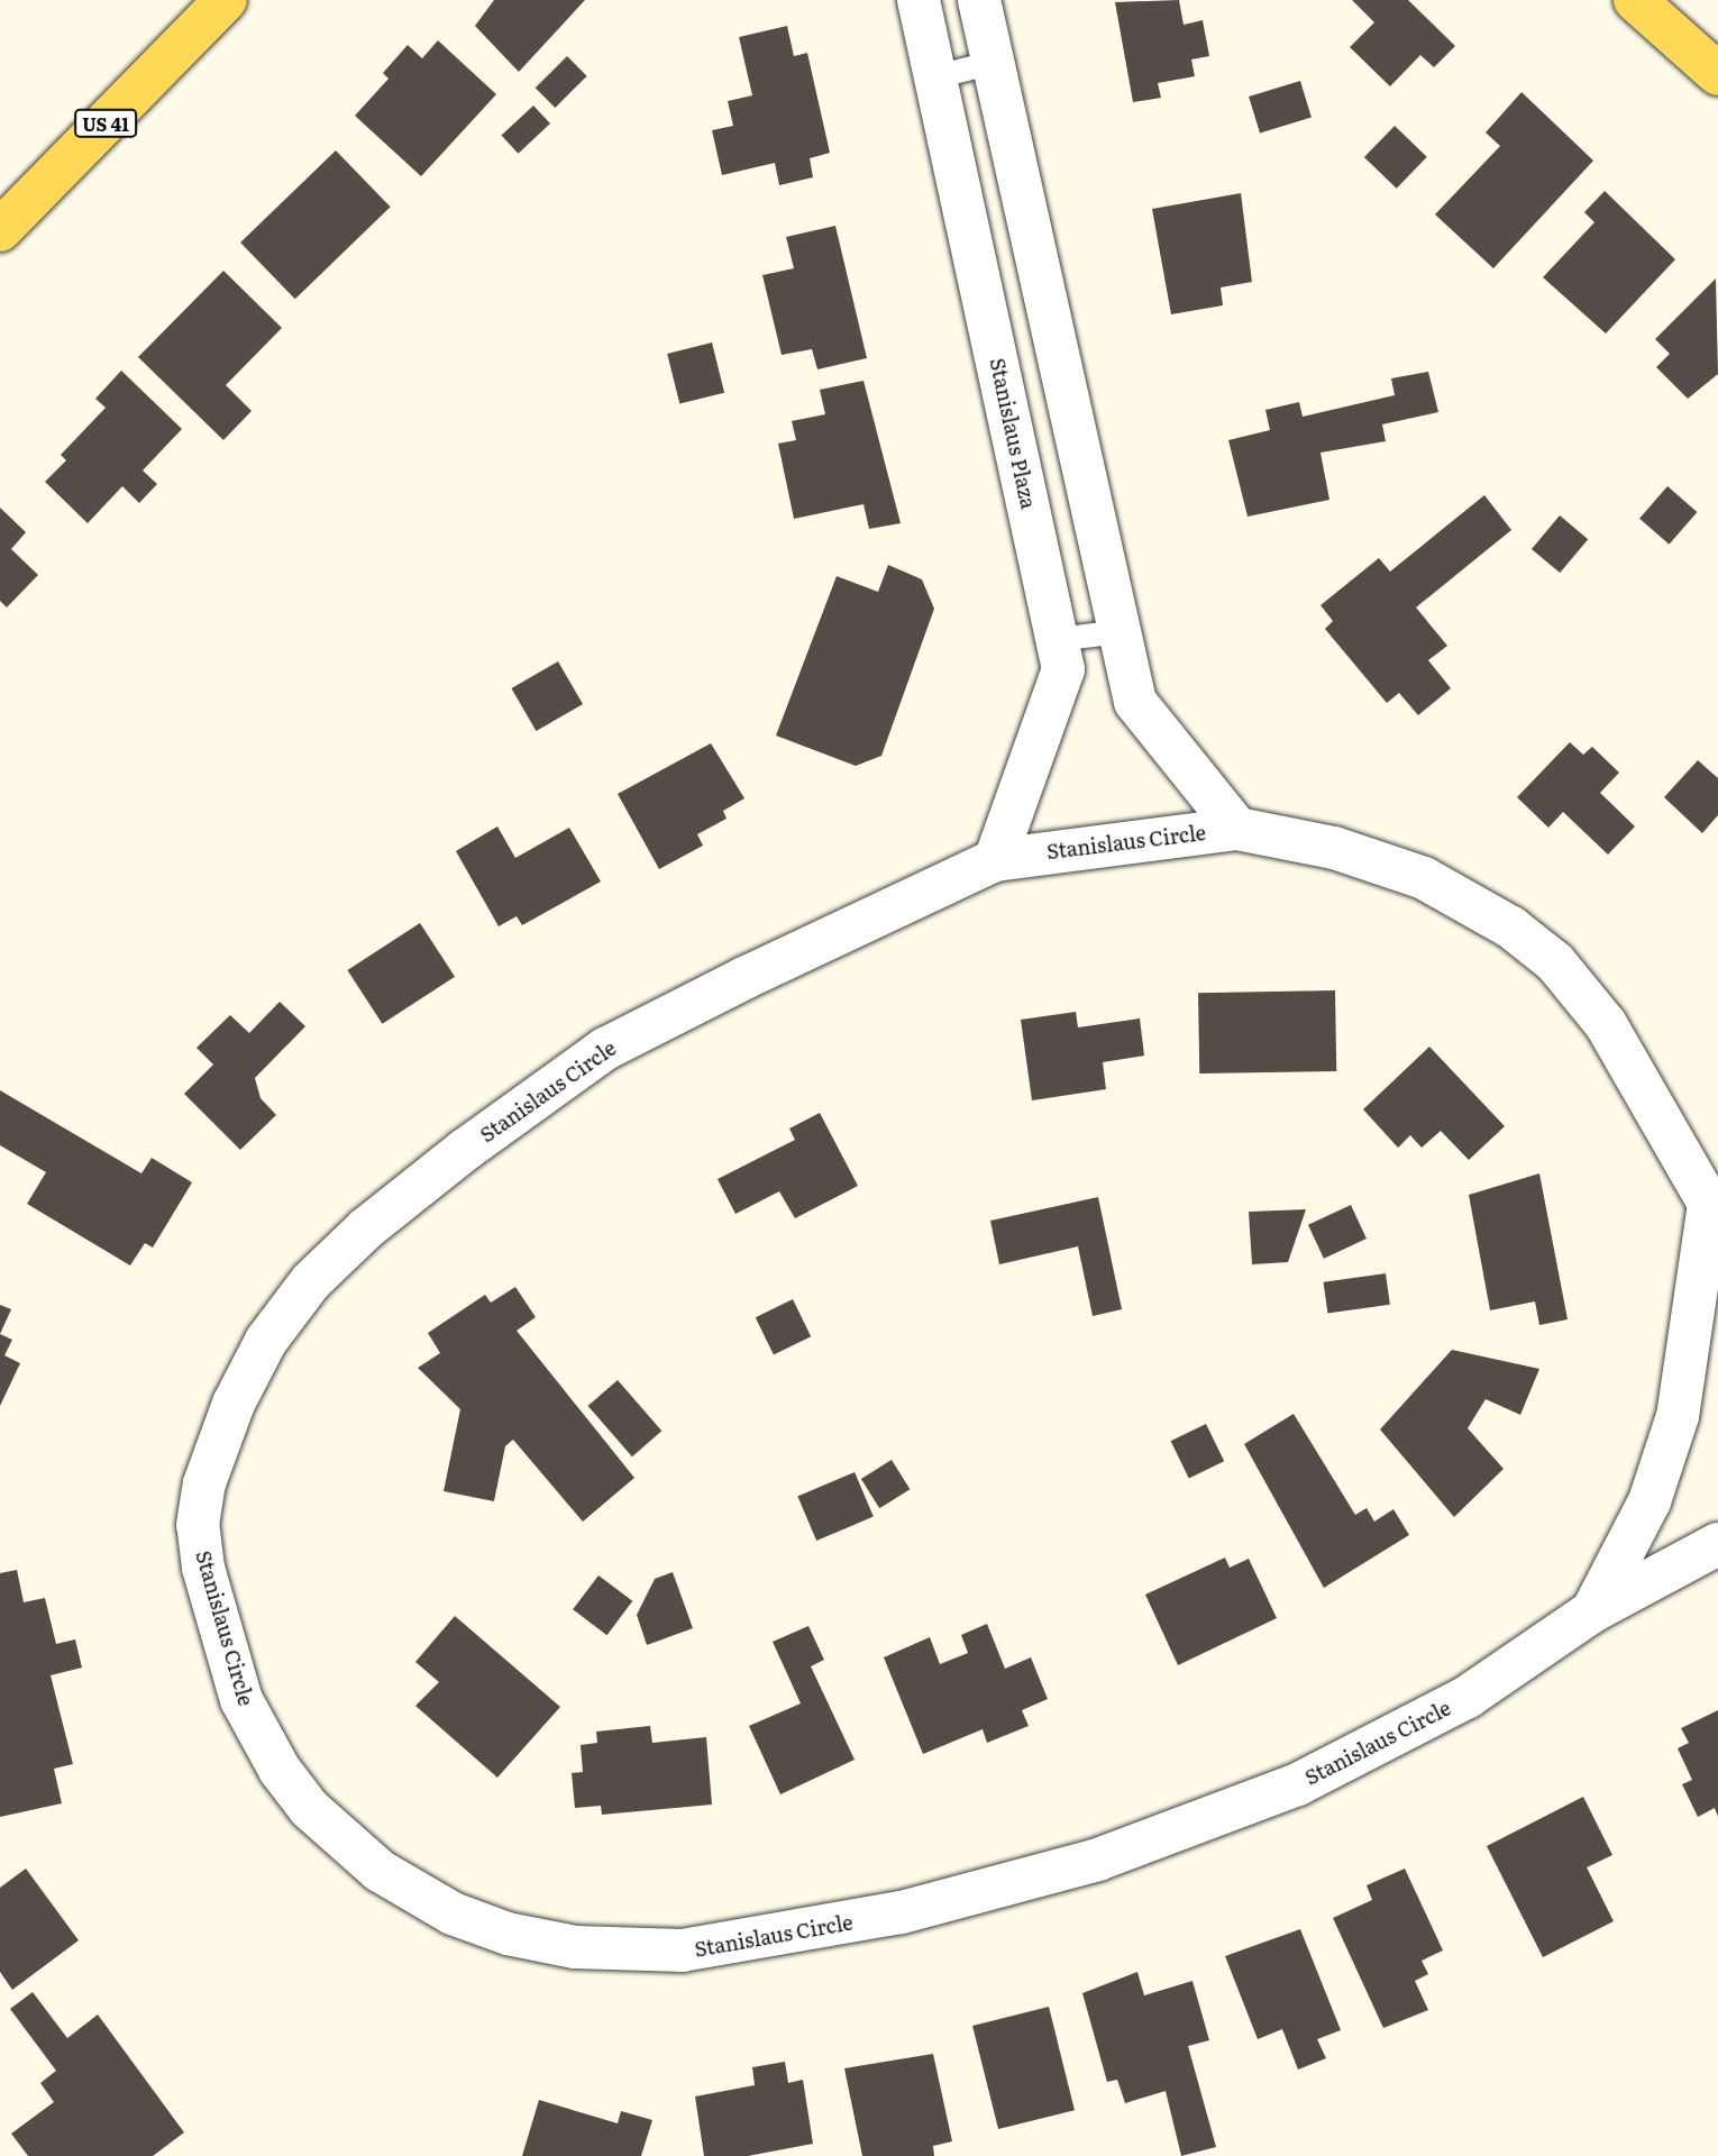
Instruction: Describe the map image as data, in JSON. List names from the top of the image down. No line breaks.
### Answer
{"streets":{"main road":["US 41"],"street":["Stanislaus Plaza","Stanislaus Circle"]},"crossings":[["Stanislaus Plaza","Stanislaus Circle"]]}
